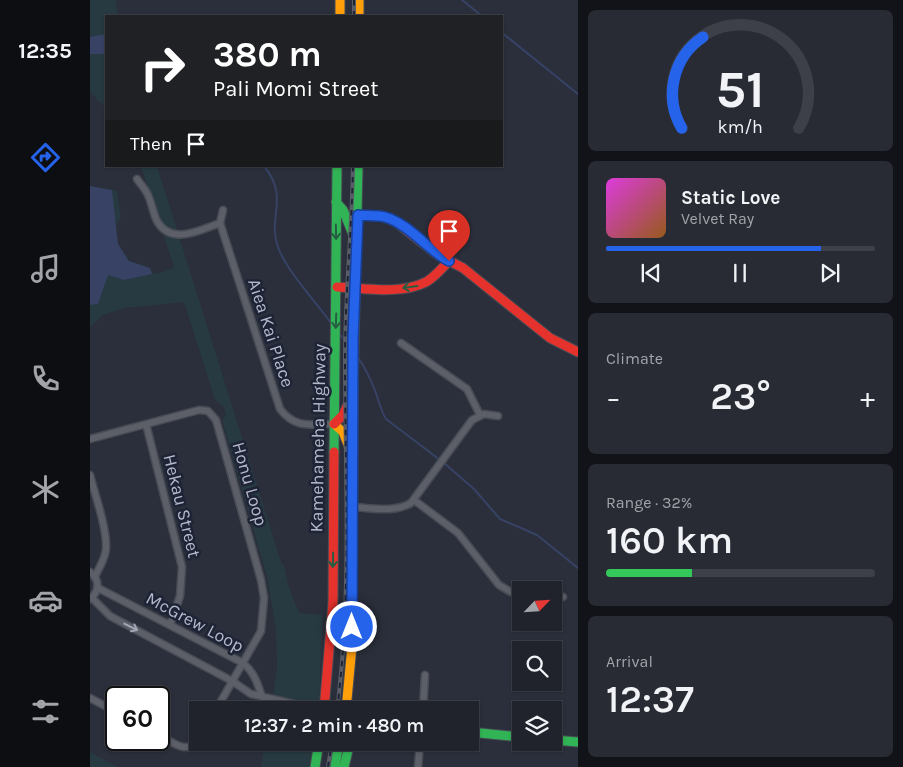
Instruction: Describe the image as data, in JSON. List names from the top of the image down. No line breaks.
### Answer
{"streets":{"main road":["Kamehameha Highway"],"street":["Aiea Kai Place","Honu Loop","Hekau Street","McGrew Loop"]},"crossings":[["Aiea Kai Place","Kamehameha Highway"],["Honu Loop","Hekau Street"],["Honu Loop","McGrew Loop"],["Hekau Street","McGrew Loop"]],"north":"top right","page":{"tabs":"12:35","turn":["380 m","Pali Momi Street"],"then":"Then","song":["Static Love","Velvet Ray"],"tile":["Climate",["Range · 32%","160 km"],["Arrival","12:37"]],"heat":["−","23°","+"],"limit":"60","trip":"12:37 · 2 min · 480 m","gauge":["51","km/h"]}}
